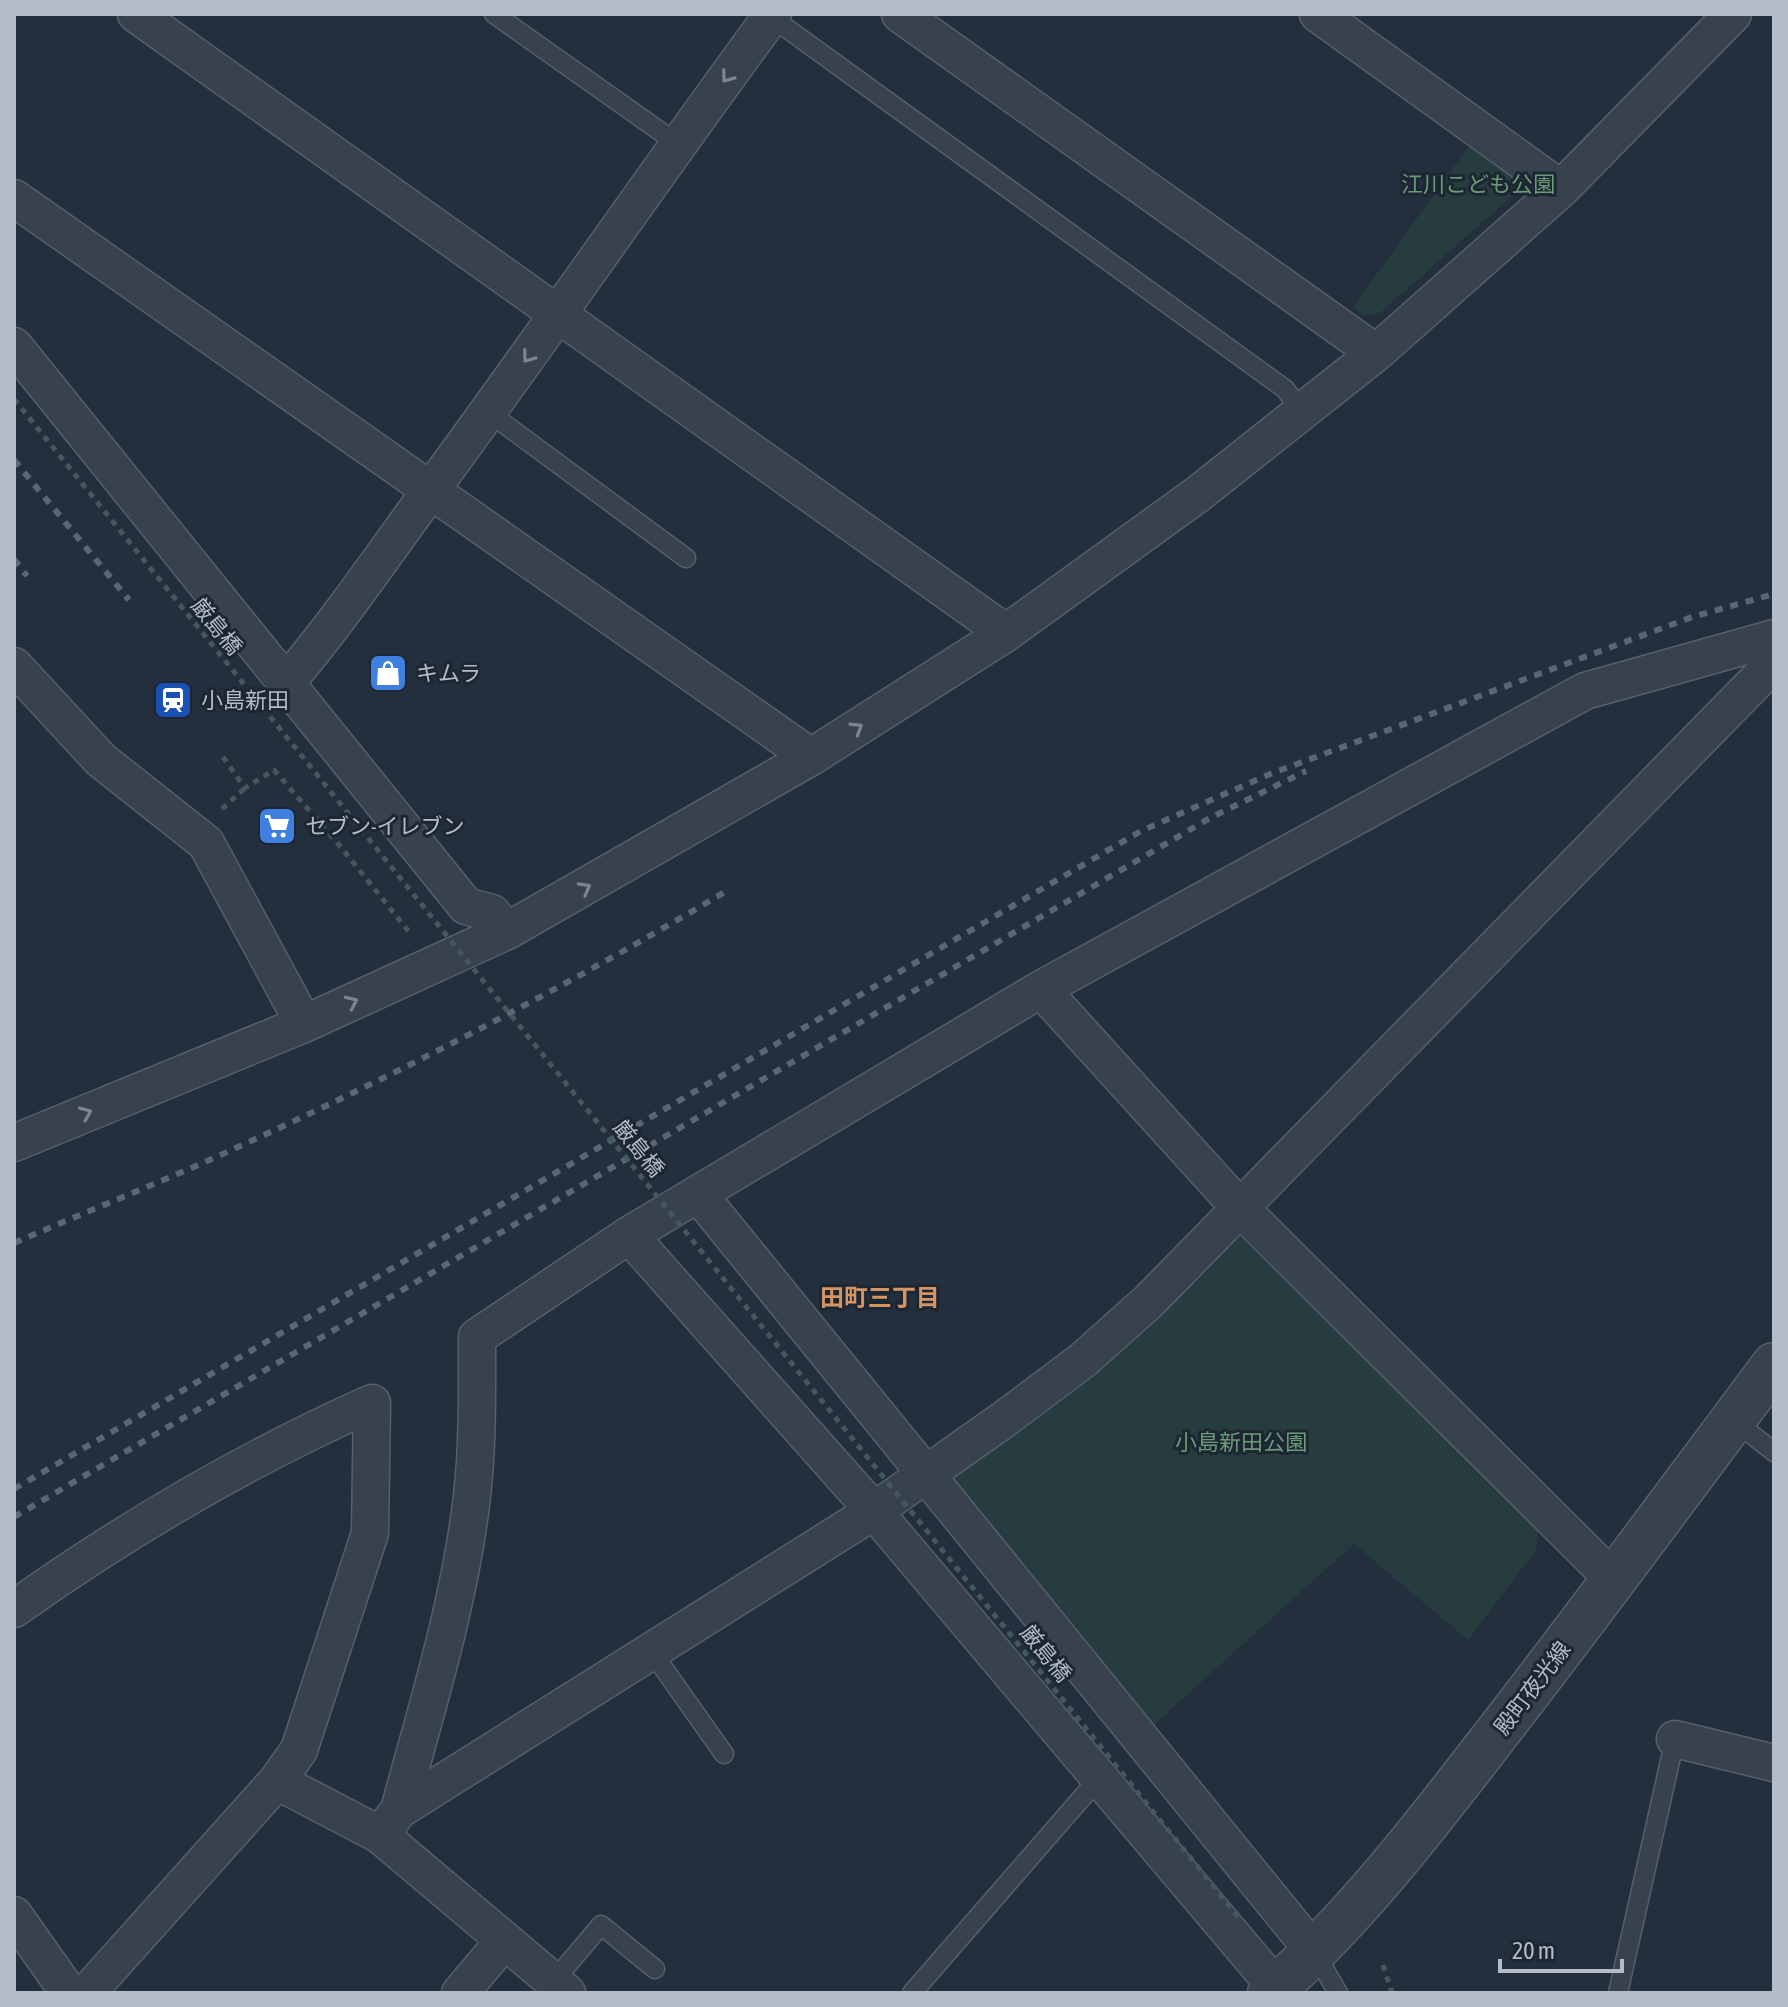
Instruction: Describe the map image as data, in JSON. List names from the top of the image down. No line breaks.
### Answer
{"streets":{"street":["殿町夜光線"],"path":["厳島橋"]},"districts":["田町三丁目"],"parks":["江川こども公園","小島新田公園"],"places":{"shop":["キムラ"],"station":["小島新田"],"supermarket":["セブン-イレブン"]},"scale_bar":"20 m"}
